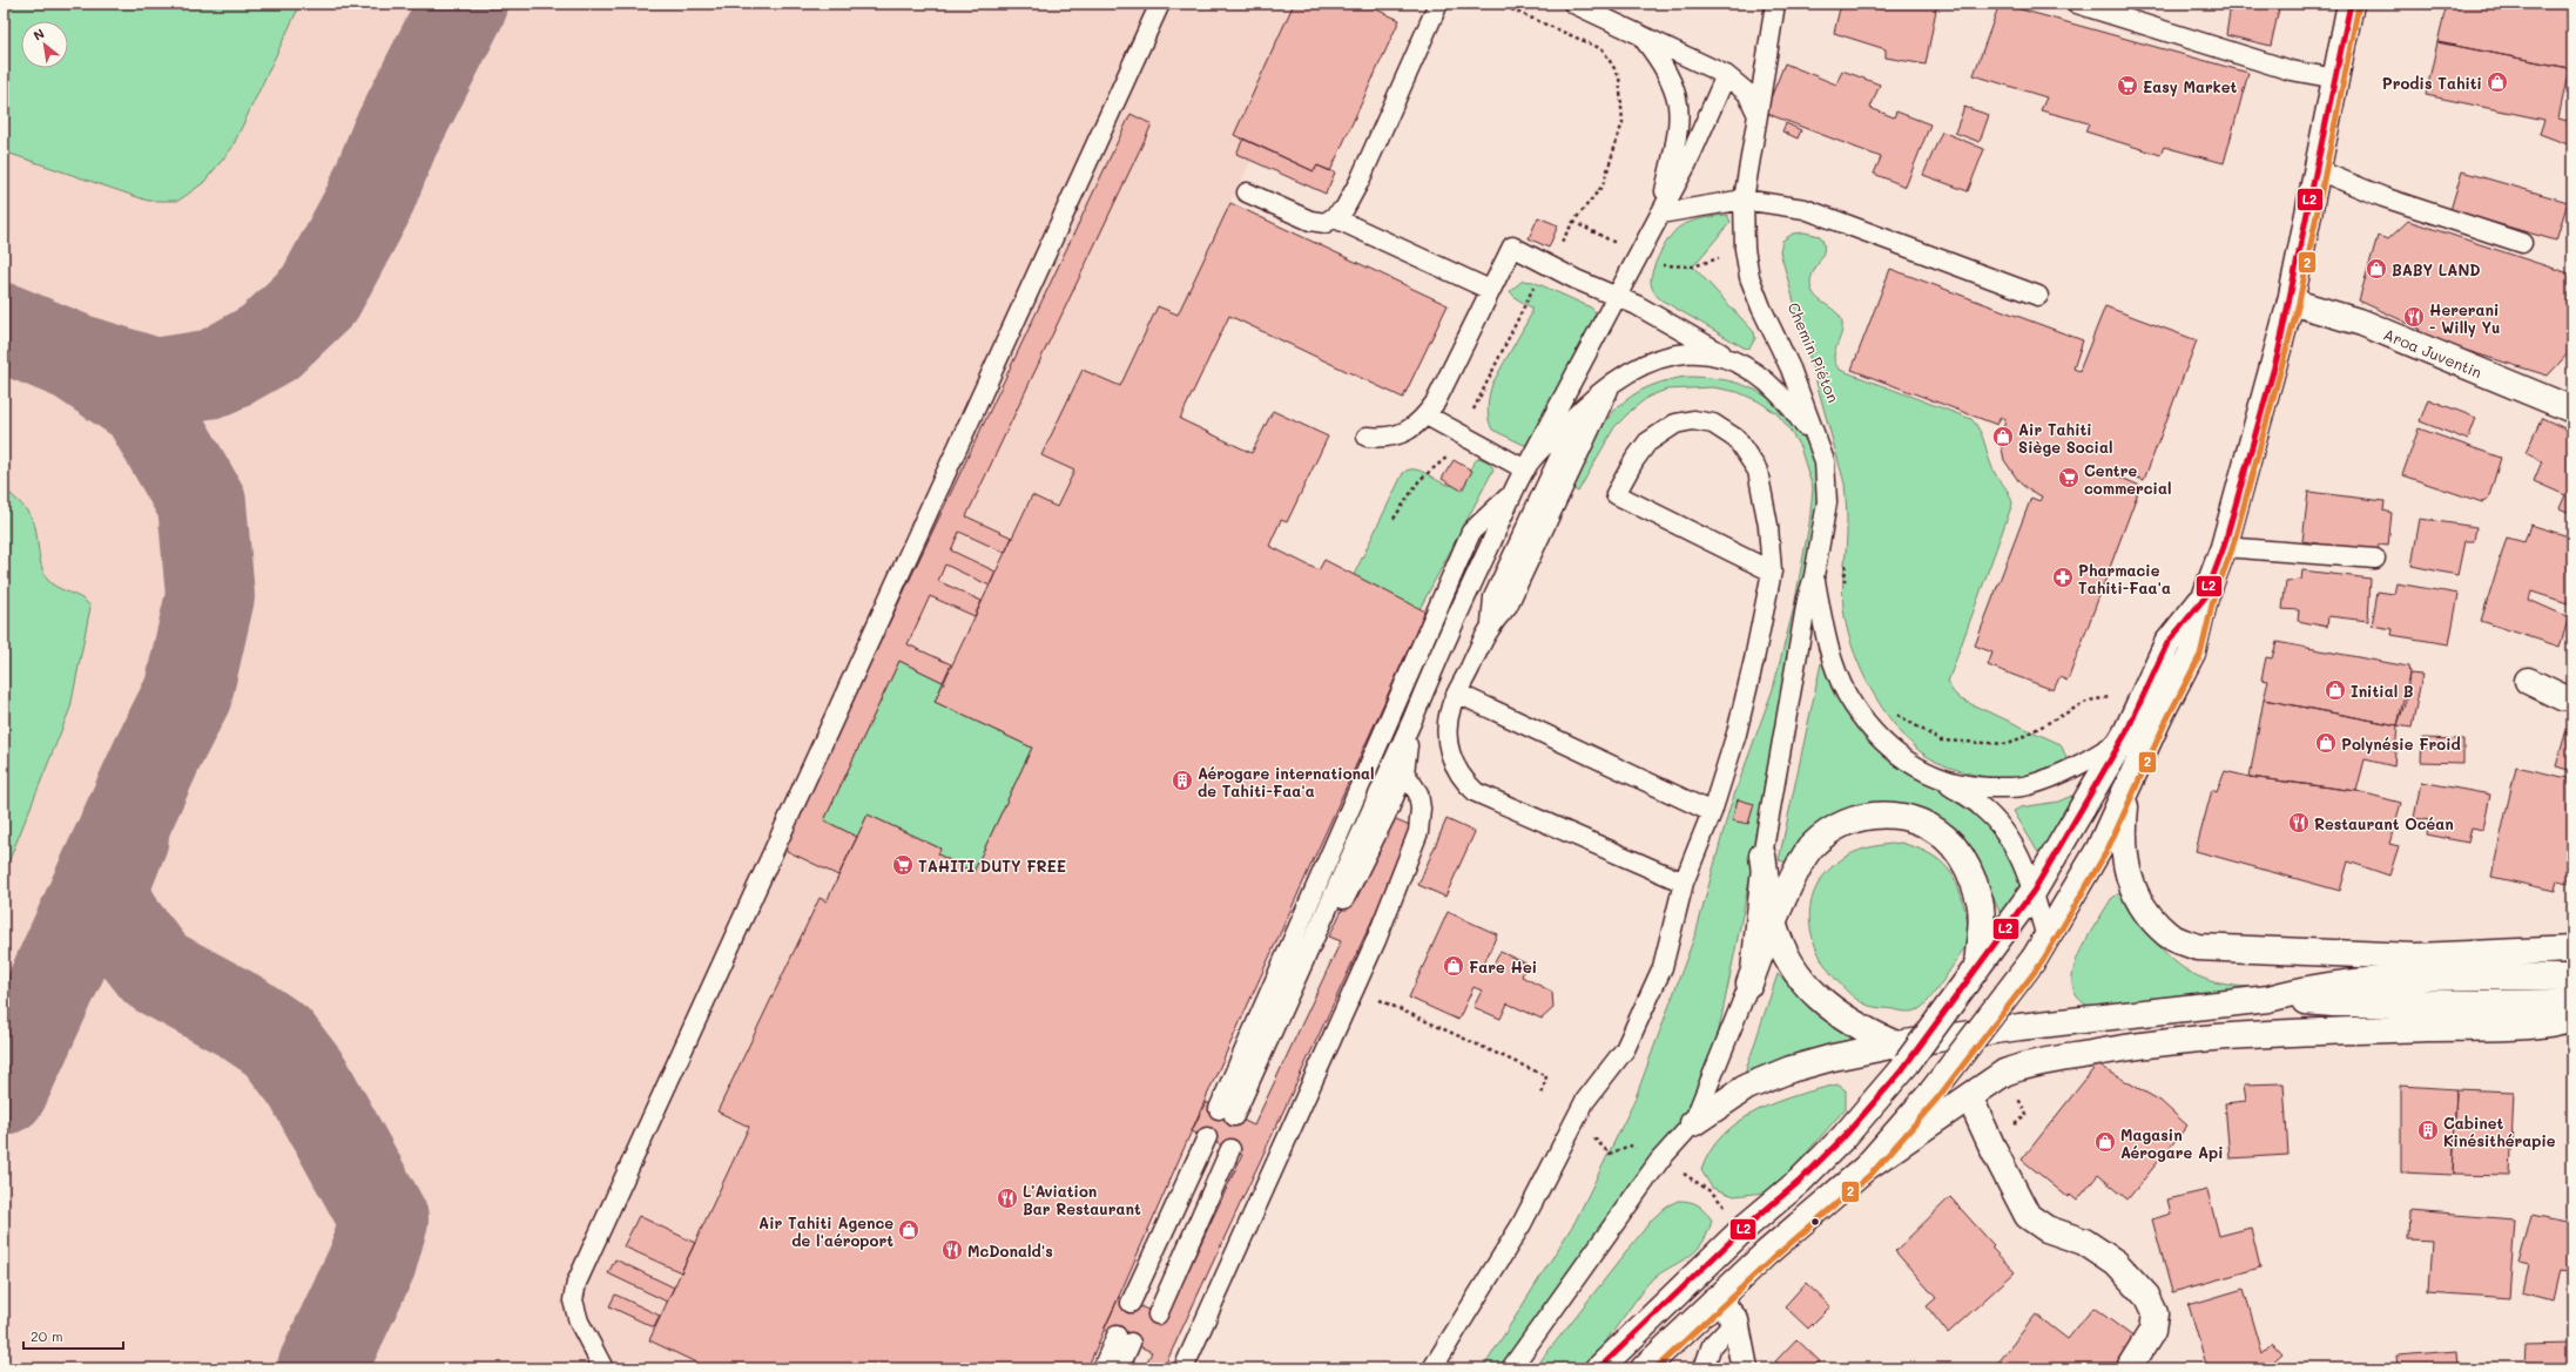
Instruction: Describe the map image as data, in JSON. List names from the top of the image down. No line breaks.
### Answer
{"streets":{"main road":["Aroa Juventin"]},"places":{"shop":["Prodis Tahiti","BABY LAND","Air Tahiti Siège Social","Initial B","Polynésie Froid","Fare Hei","Magasin Aérogare Api","Air Tahiti Agence de l'aéroport"],"supermarket":["Easy Market","Centre commercial","TAHITI DUTY FREE"],"restaurant":["Hererani - Willy Yu","Restaurant Océan","L’Aviation Bar Restaurant","McDonald's"],"pharmacy":["Pharmacie Tahiti-Faa'a"],"building":["Aérogare international de Tahiti-Faa'a","Cabinet Kinésithérapie"]},"lines":["transit line L2","transit line 2"],"scale_bar":"20 m","north":"top left"}
